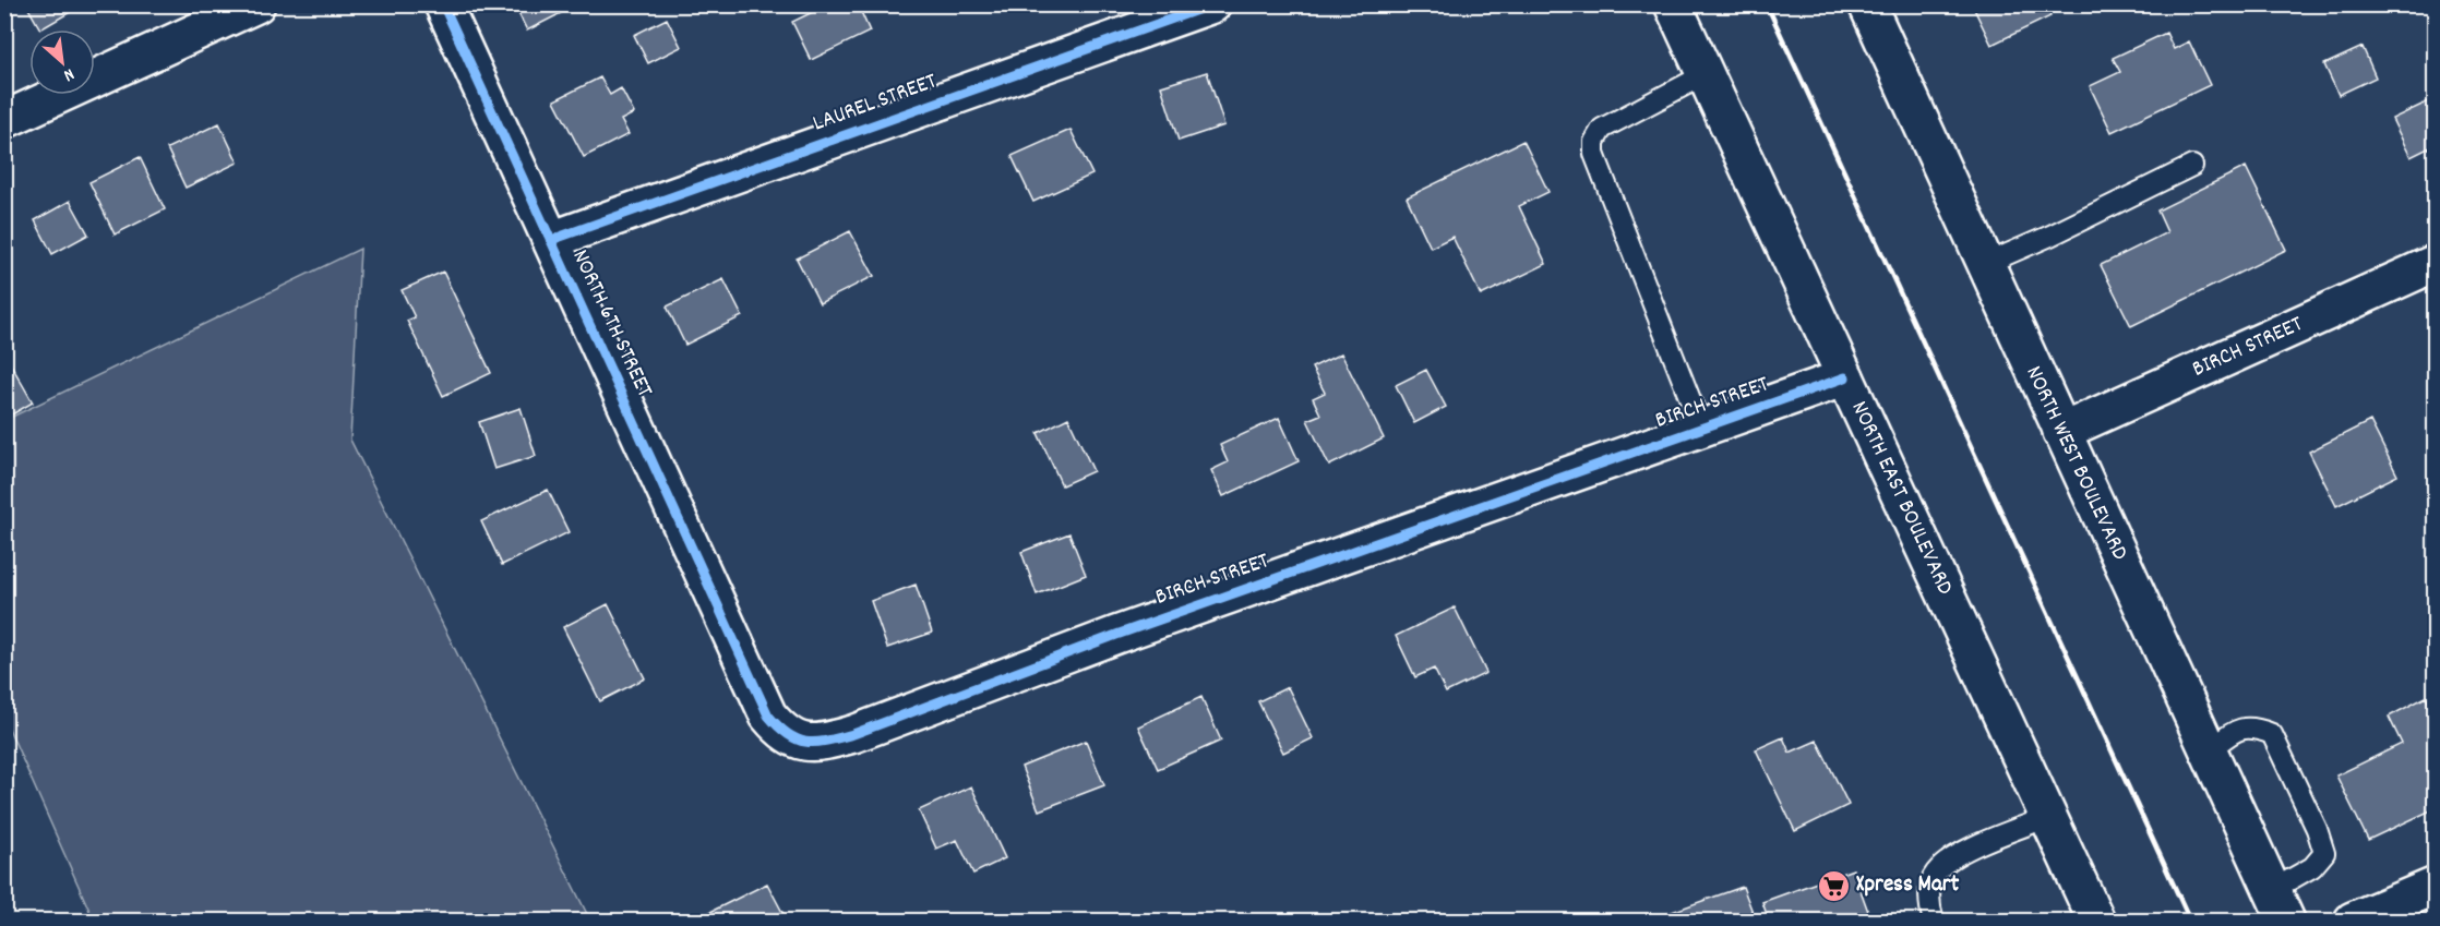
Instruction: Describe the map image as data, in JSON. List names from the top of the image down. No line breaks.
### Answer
{"streets":{"street":["LAUREL STREET","NORTH 6TH STREET","BIRCH STREET","NORTH WEST BOULEVARD","NORTH EAST BOULEVARD"]},"crossings":[["LAUREL STREET","NORTH 6TH STREET"],["NORTH 6TH STREET","BIRCH STREET"],["BIRCH STREET","NORTH WEST BOULEVARD"],["BIRCH STREET","NORTH EAST BOULEVARD"]],"places":{"supermarket":["Xpress Mart"]},"north":"bottom right"}
